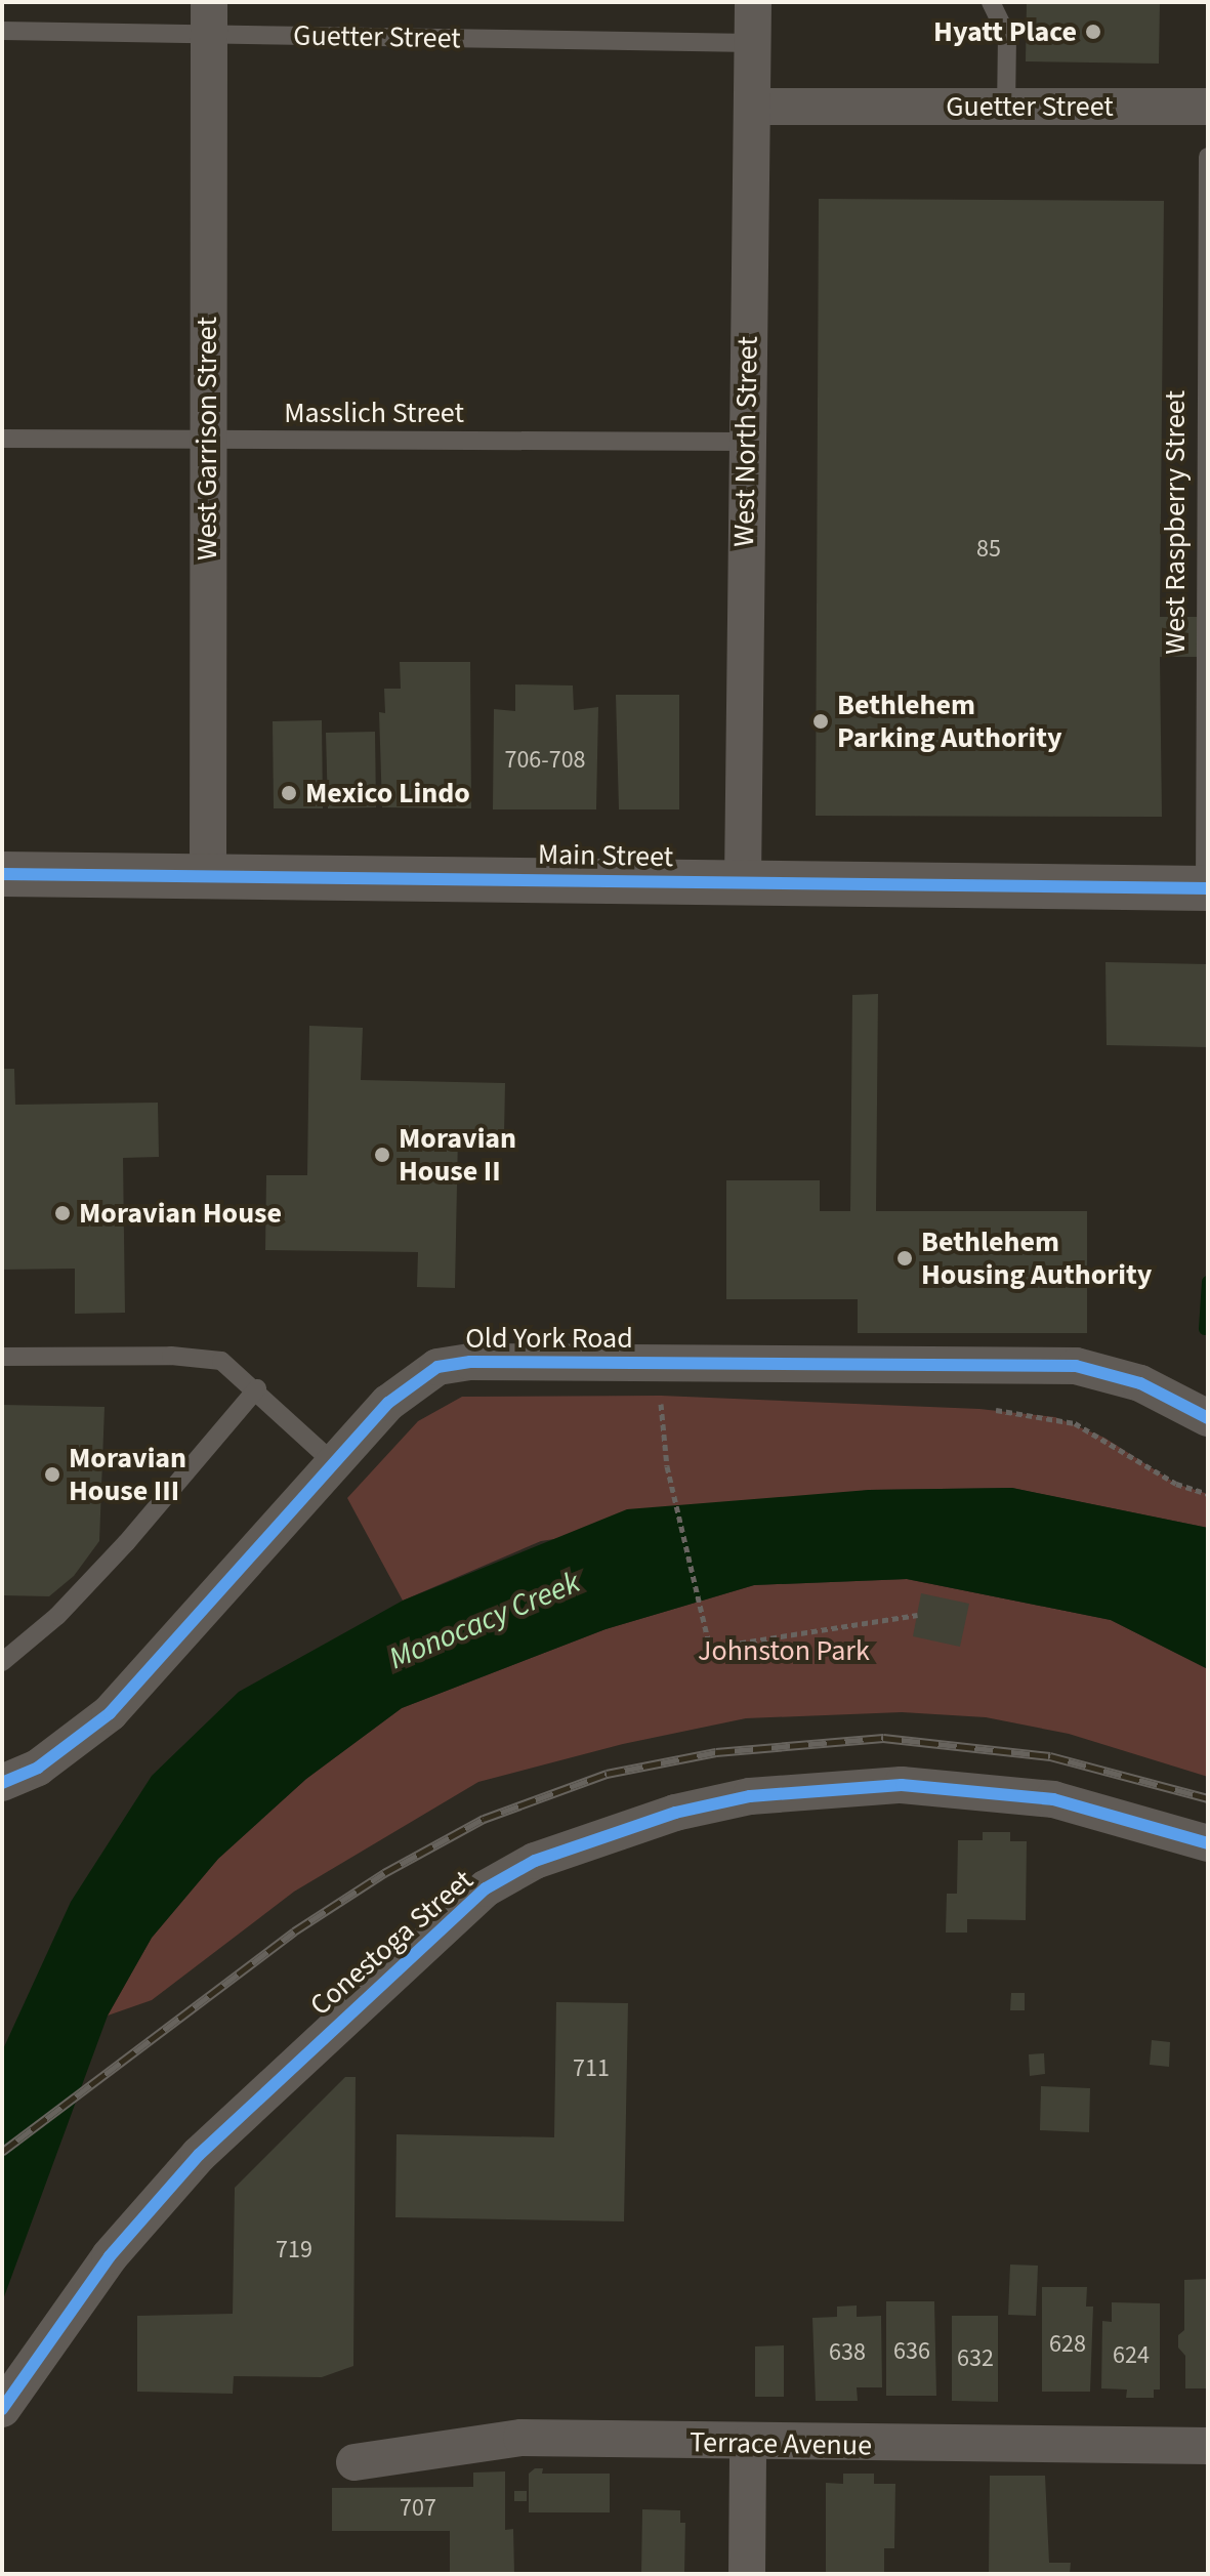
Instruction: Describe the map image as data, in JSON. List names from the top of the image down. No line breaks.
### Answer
{"streets":{"street":["Guetter Street","West Garrison Street","West North Street","Main Street","Old York Road","Conestoga Street","Terrace Avenue"],"lane":["Masslich Street","West Raspberry Street"]},"crossings":[["Guetter Street","West Garrison Street"],["Guetter Street","West North Street"],["Masslich Street","West Garrison Street"],["Masslich Street","West North Street"],["West Garrison Street","Main Street"],["West North Street","Main Street"],["West Raspberry Street","Main Street"]],"water":["Monocacy Creek"],"parks":["Johnston Park"],"places":["Hyatt Place","Bethlehem Parking Authority","Mexico Lindo","Moravian House II","Moravian House","Bethlehem Housing Authority","Moravian House III"],"house_numbers":["85","706-708","711","719","628","636","638","624","632","707"]}
